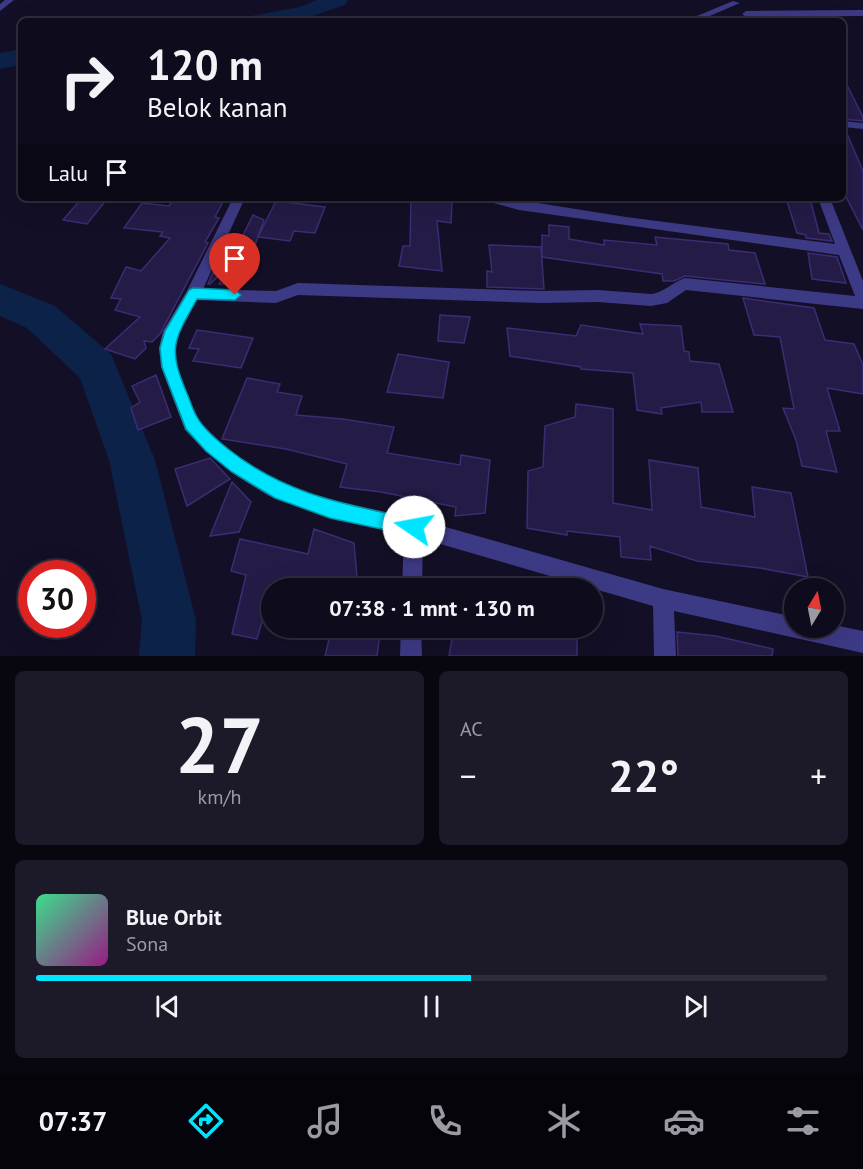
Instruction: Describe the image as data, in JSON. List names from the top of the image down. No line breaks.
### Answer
{"north":"top","page":{"turn":["120 m","Belok kanan"],"then":"Lalu","limit":"30","trip":"07:38 · 1 mnt · 130 m","tile":[["27","km/h"],"AC"],"heat":["−","22°","+"],"song":["Blue Orbit","Sona"],"tabs":"07:37"}}
